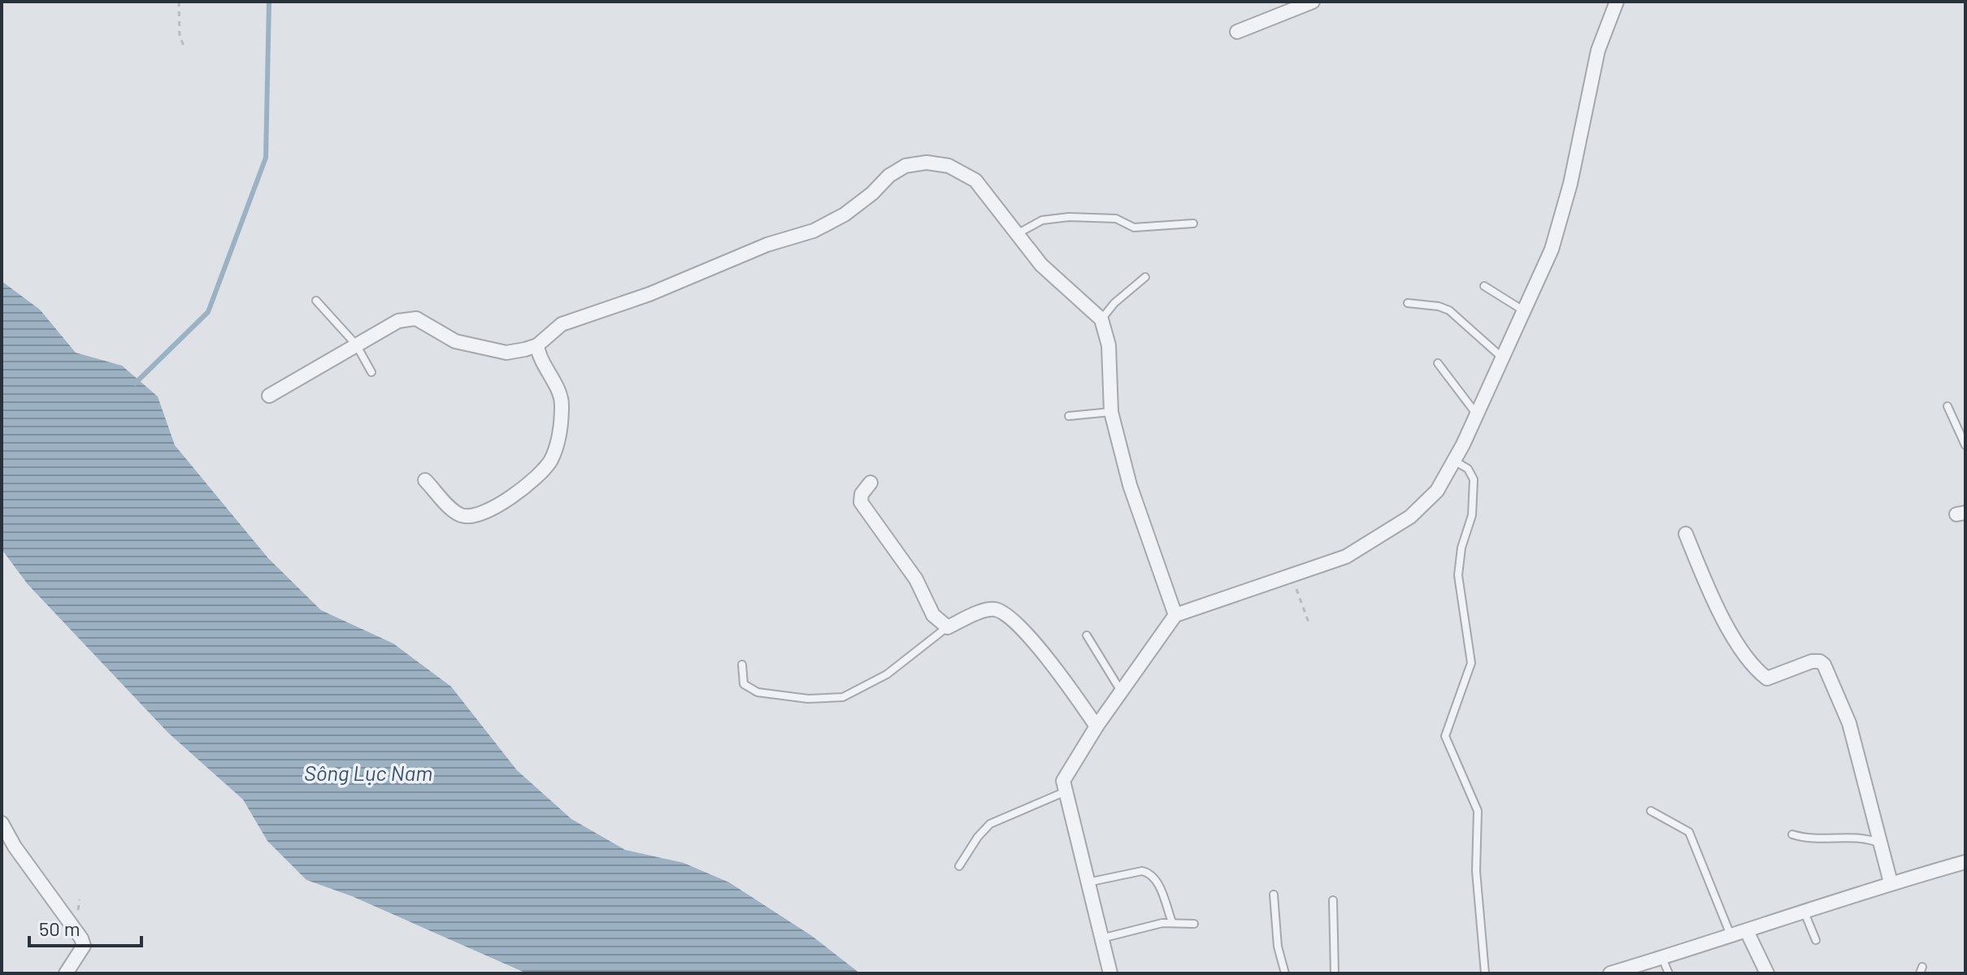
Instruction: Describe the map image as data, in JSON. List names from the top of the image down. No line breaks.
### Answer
{"water":["Sông Lục Nam"],"scale_bar":"50 m"}
